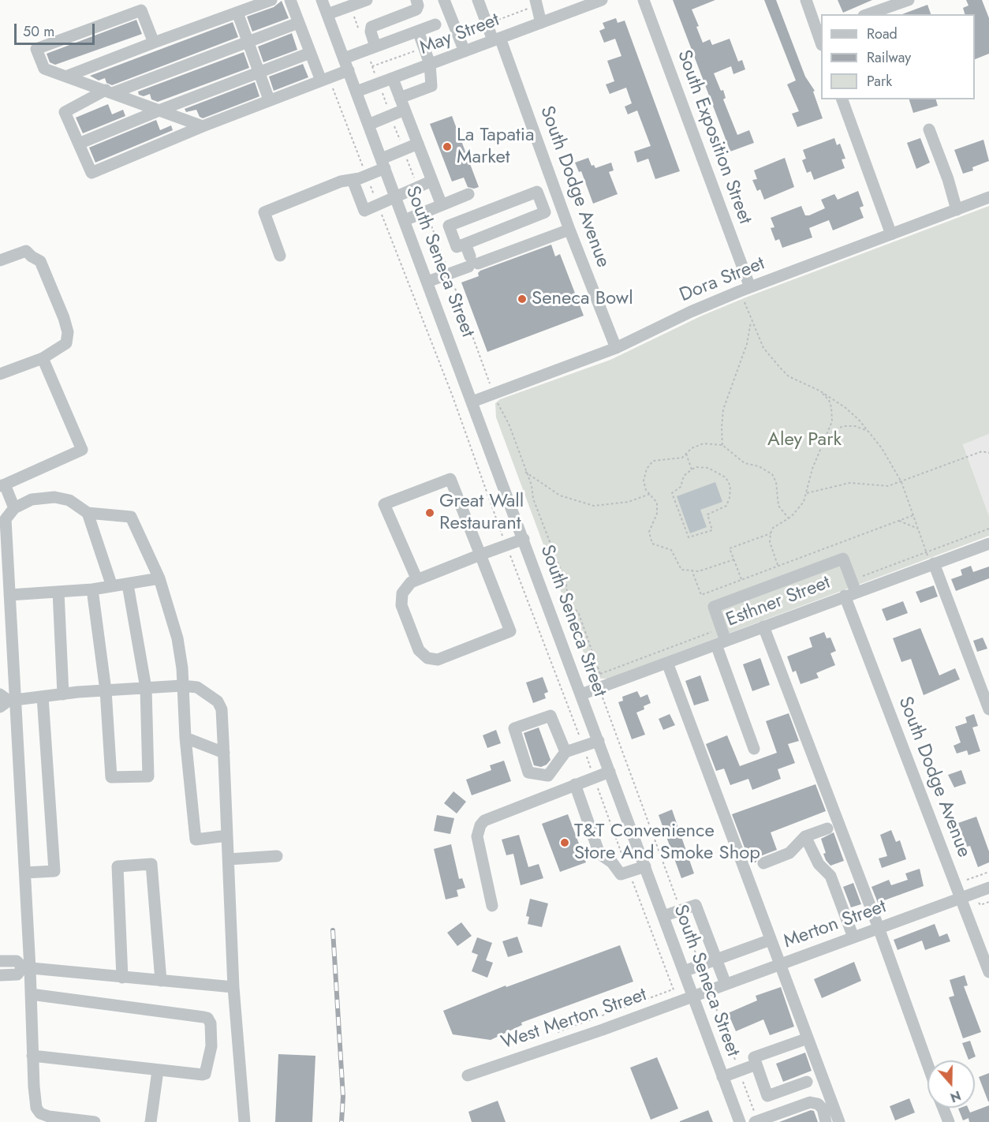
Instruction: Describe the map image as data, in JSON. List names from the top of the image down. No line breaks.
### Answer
{"streets":{"street":["May Street","South Exposition Street","South Dodge Avenue","South Seneca Street","Dora Street","Esthner Street","Merton Street","West Merton Street"]},"crossings":[["May Street","South Dodge Avenue"],["May Street","South Seneca Street"],["South Exposition Street","Dora Street"],["South Dodge Avenue","Dora Street"],["South Dodge Avenue","Esthner Street"],["South Dodge Avenue","Merton Street"],["South Seneca Street","Dora Street"],["South Seneca Street","Esthner Street"],["South Seneca Street","Merton Street"],["South Seneca Street","West Merton Street"],["Merton Street","West Merton Street"]],"parks":["Aley Park"],"places":["La Tapatia Market","Seneca Bowl","Great Wall Restaurant","T&T Convenience Store And Smoke Shop"],"legend":["Road","Railway","Park"],"scale_bar":"50 m","north":"bottom"}
